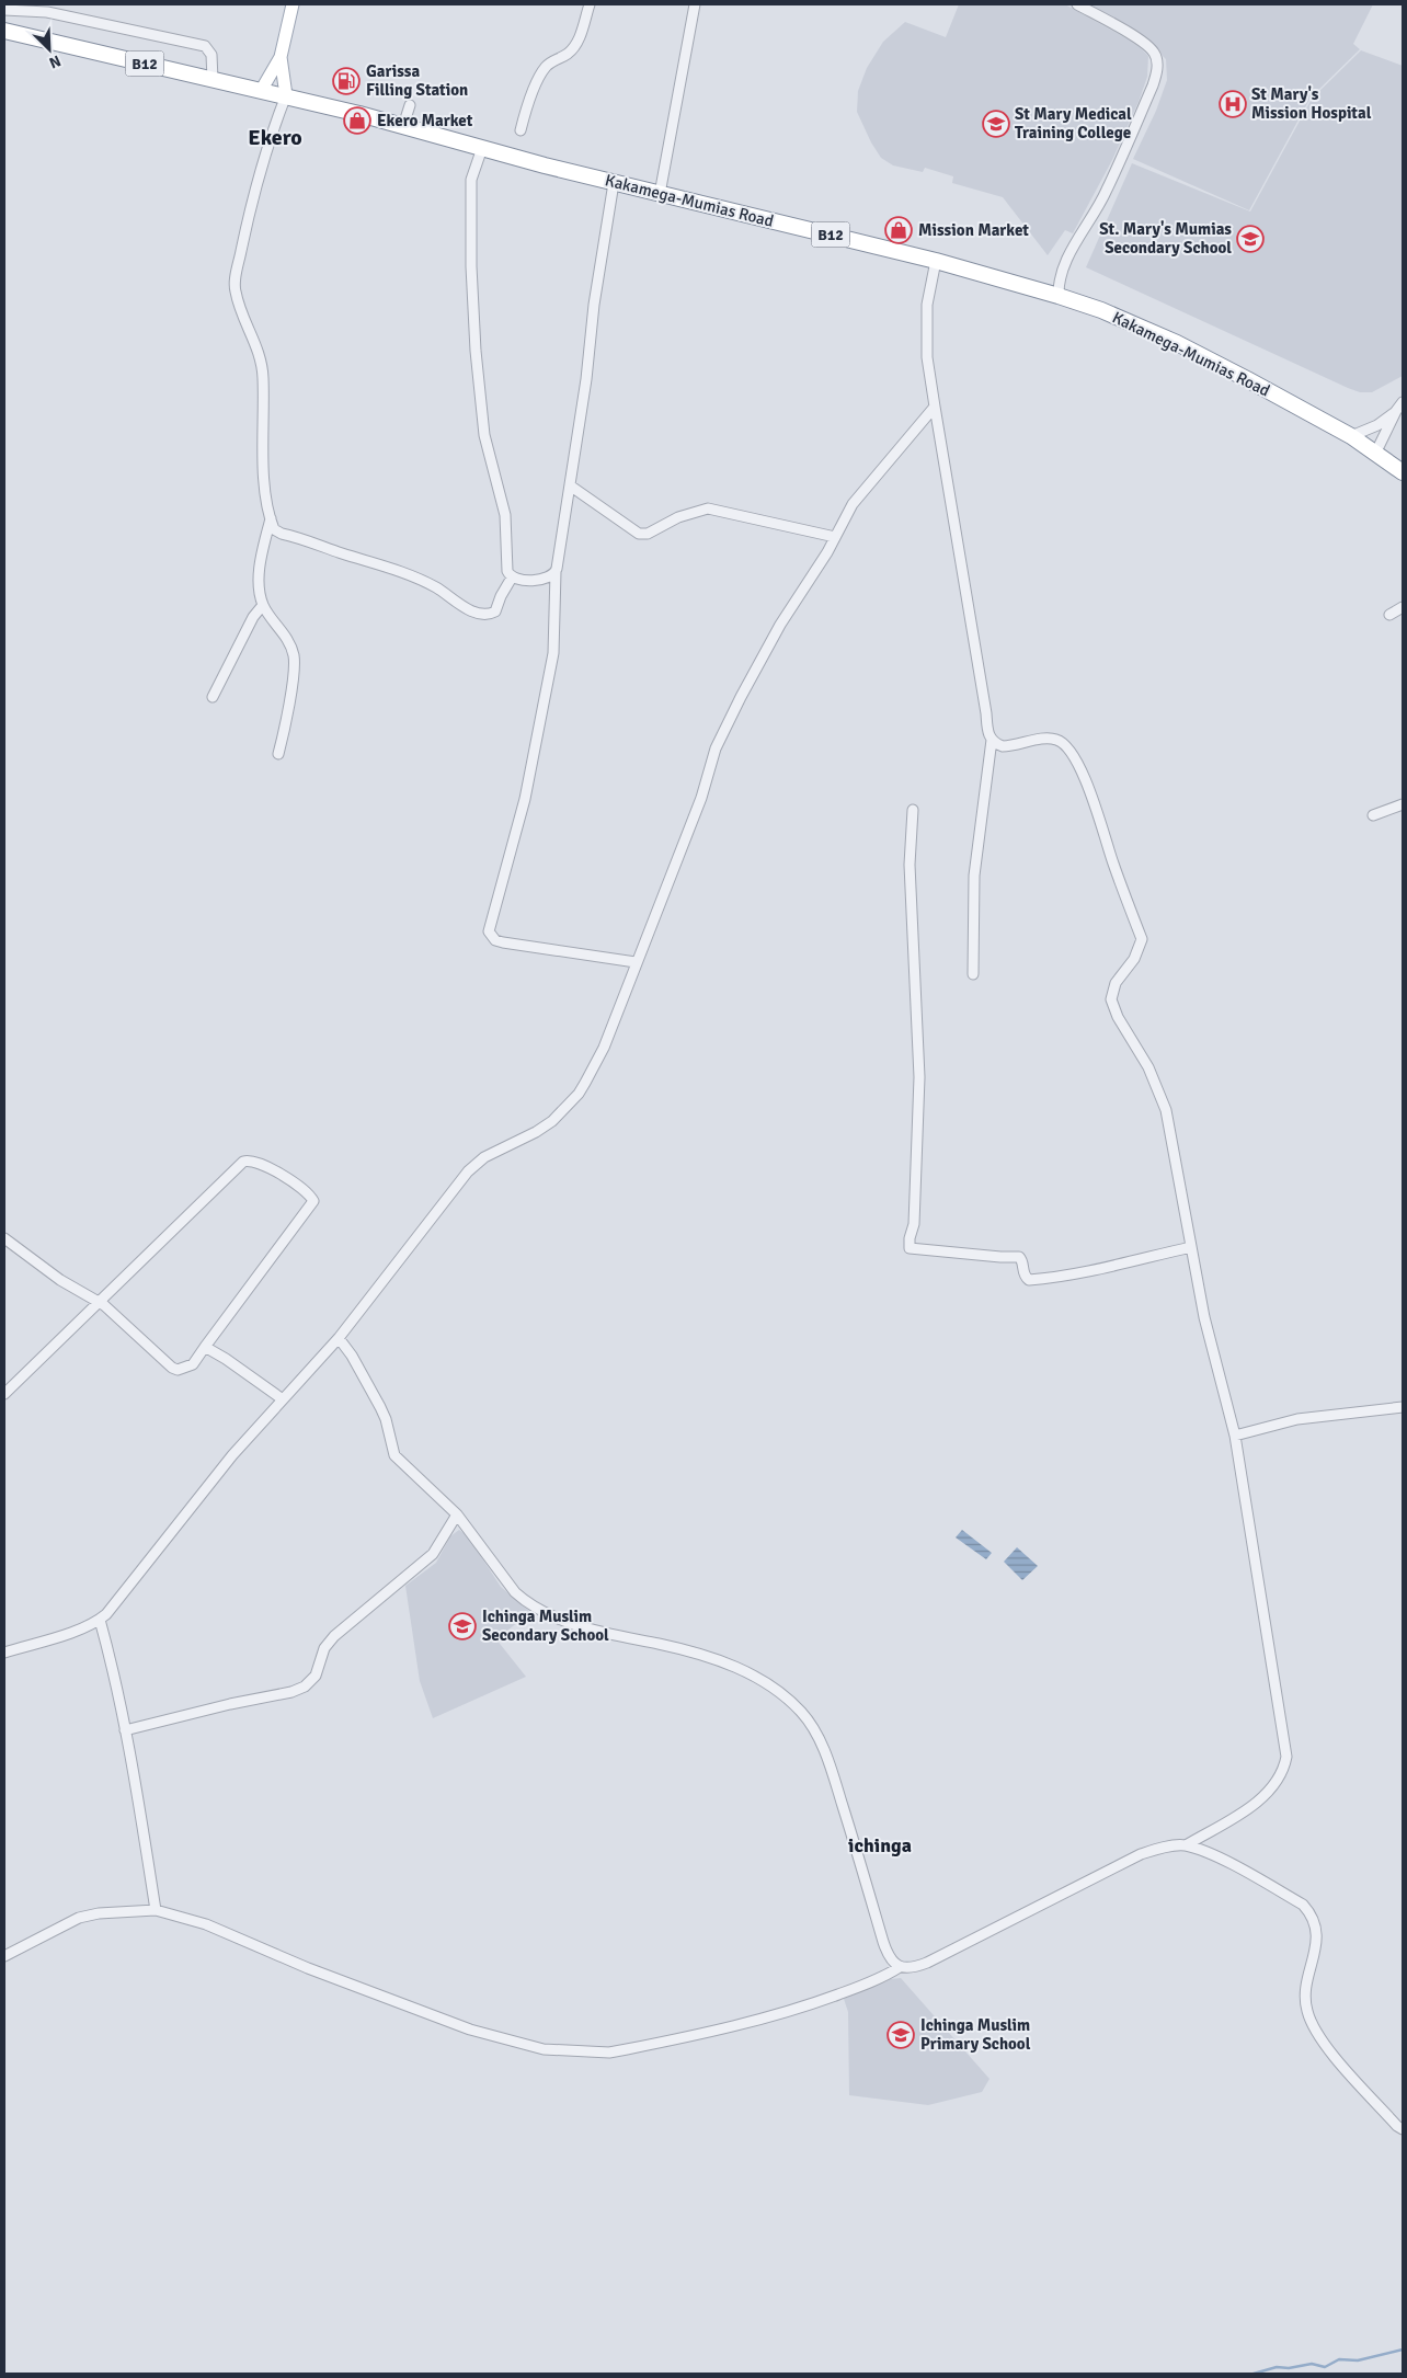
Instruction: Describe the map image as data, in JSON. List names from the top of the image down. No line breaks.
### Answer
{"streets":{"highway":["B12","Kakamega-Mumias Road"]},"crossings":[["B12","Kakamega-Mumias Road"]],"districts":["Ekero","ichinga"],"places":{"fuel station":["Garissa Filling Station"],"hospital":["St Mary's Mission Hospital"],"shop":["Ekero Market","Mission Market"],"school or university":["St Mary Medical Training College","St. Mary's Mumias Secondary School","Ichinga Muslim Secondary School","Ichinga Muslim Primary School"]},"north":"bottom right"}
